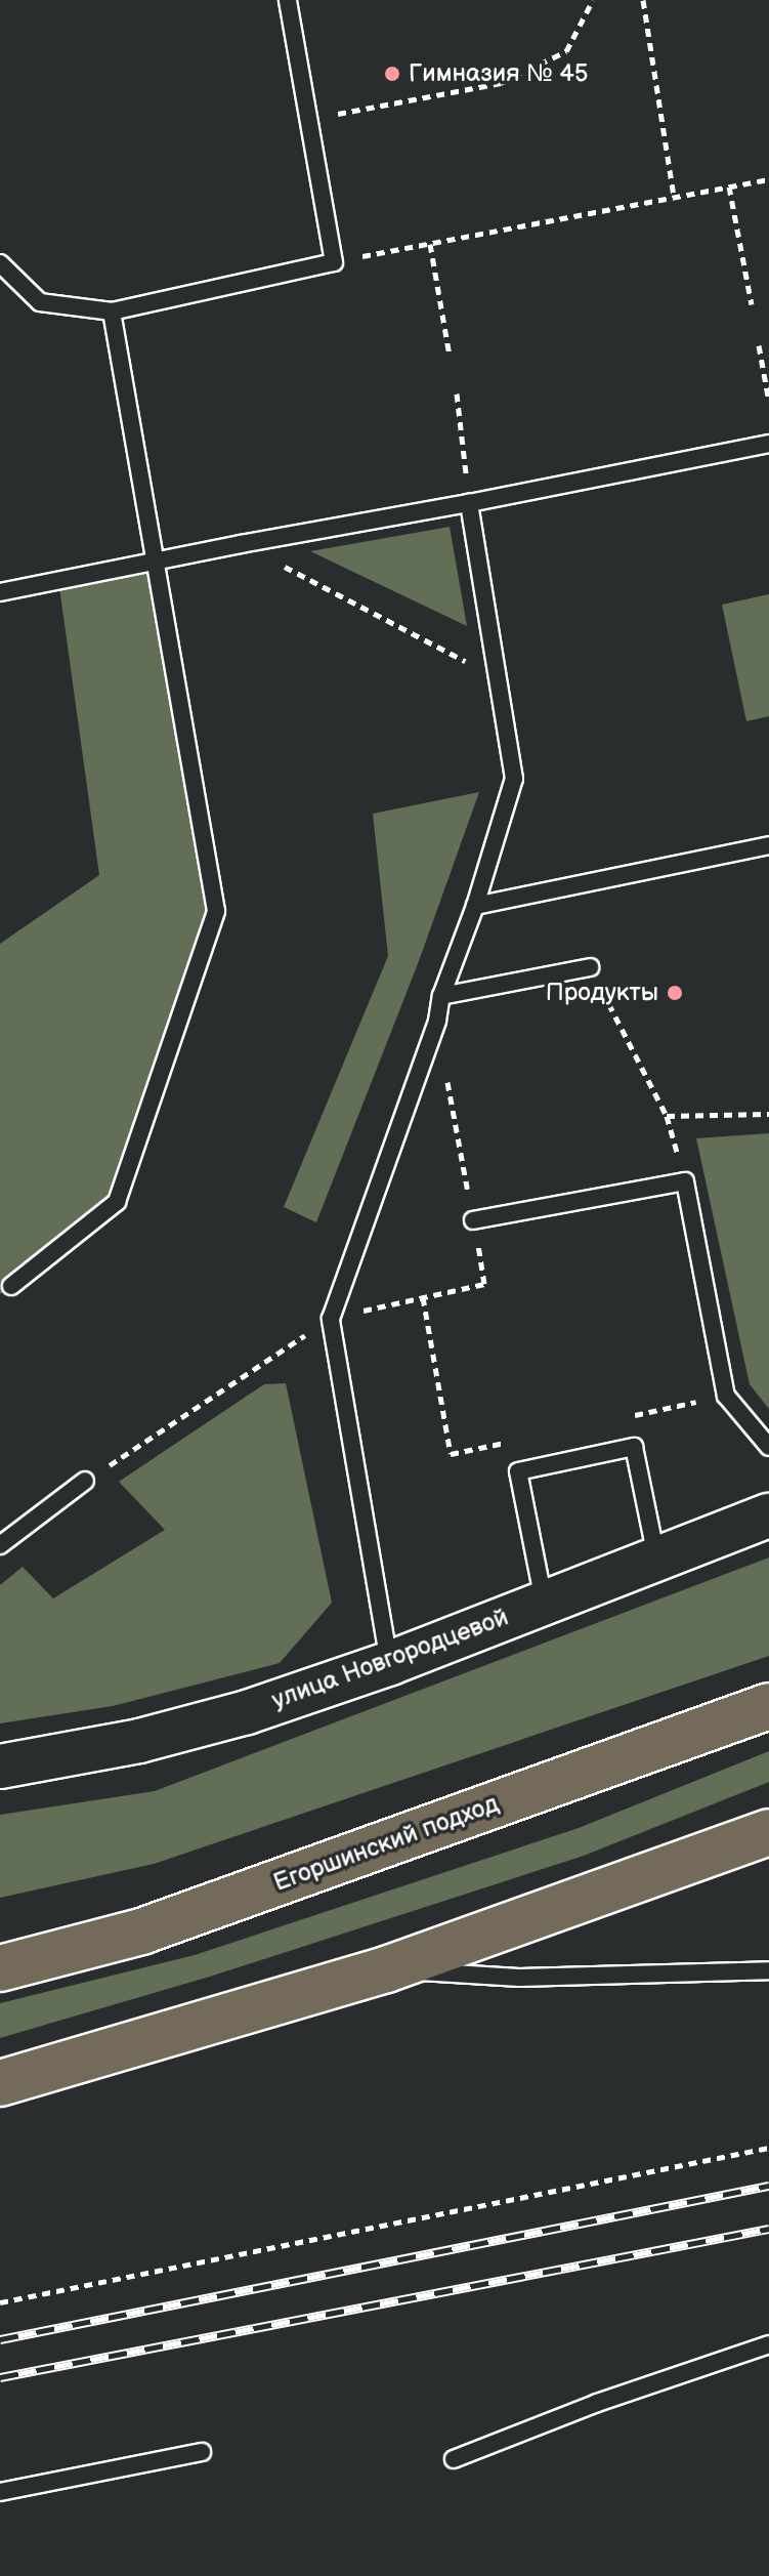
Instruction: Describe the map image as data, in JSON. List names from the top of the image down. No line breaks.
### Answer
{"streets":{"main road":["Егоршинский подход"],"street":["улица Новгородцевой"]},"places":["Гимназия № 45","Продукты"]}
